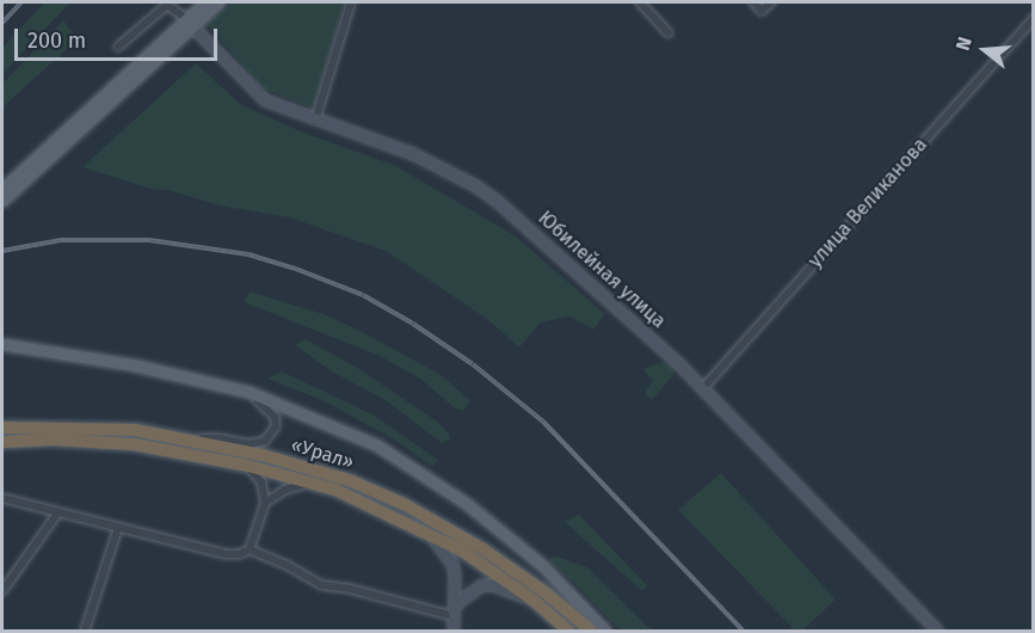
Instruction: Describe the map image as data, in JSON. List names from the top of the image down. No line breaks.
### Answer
{"streets":{"highway":["«Урал»"],"street":["улица Великанова","Юбилейная улица"]},"crossings":[["улица Великанова","Юбилейная улица"]],"scale_bar":"200 m","north":"left"}
